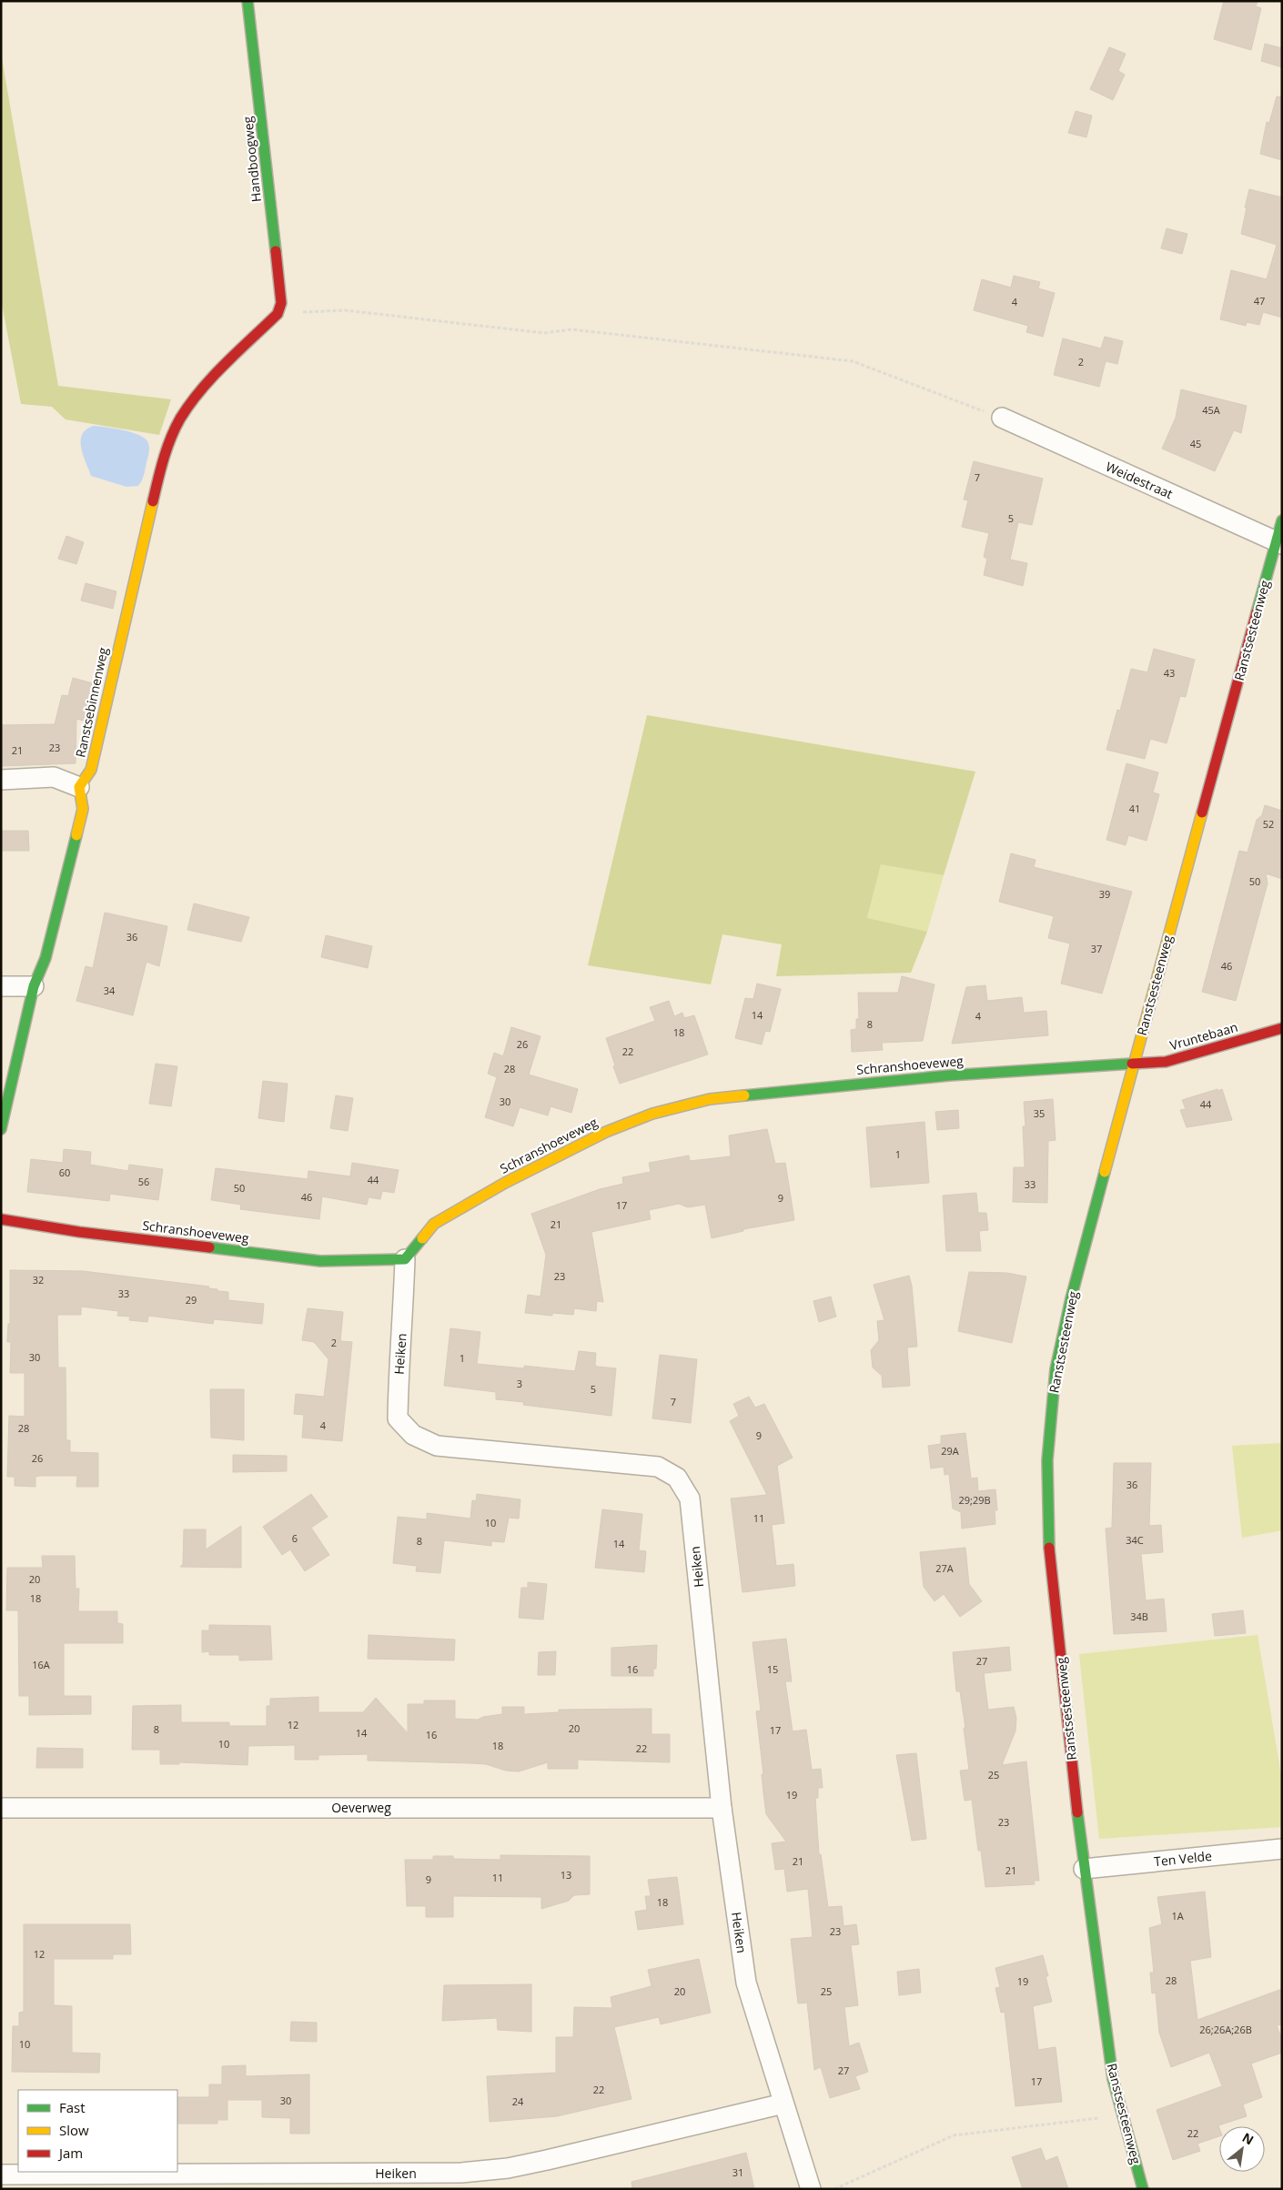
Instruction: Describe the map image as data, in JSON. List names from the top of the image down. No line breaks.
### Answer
{"streets":{"street":["Handboogweg","Weidestraat","Ranstsesteenweg","Ranstsebinnenweg","Vruntebaan","Schranshoeveweg","Heiken","Oeverweg","Ten Velde"]},"crossings":[["Handboogweg","Ranstsebinnenweg"],["Weidestraat","Ranstsesteenweg"],["Ranstsesteenweg","Vruntebaan"],["Ranstsesteenweg","Schranshoeveweg"],["Ranstsesteenweg","Ten Velde"],["Vruntebaan","Schranshoeveweg"],["Schranshoeveweg","Heiken"],["Heiken","Oeverweg"]],"house_numbers":["47","4","2","45A","45","7","5","43","23","21","41","52","50","39","36","37","46","34","14","4","8","18","26","22","28","30","44","35","1","60","44","56","33","50","46","9","17","21","23","32","33","29","2","30","1","3","5","7","4","28","9","29A","26","36","29;29B","11","10","6","34C","8","14","27A","20","18","34B","27","16A","16","15","12","20","8","17","14","16","10","18","22","25","19","23","21","21","13","11","9","18","1A","23","12","28","19","20","25","26;26A;26B","10","27","17","22","30","24","22","31"],"legend":["Fast","Slow","Jam"],"north":"top right"}
